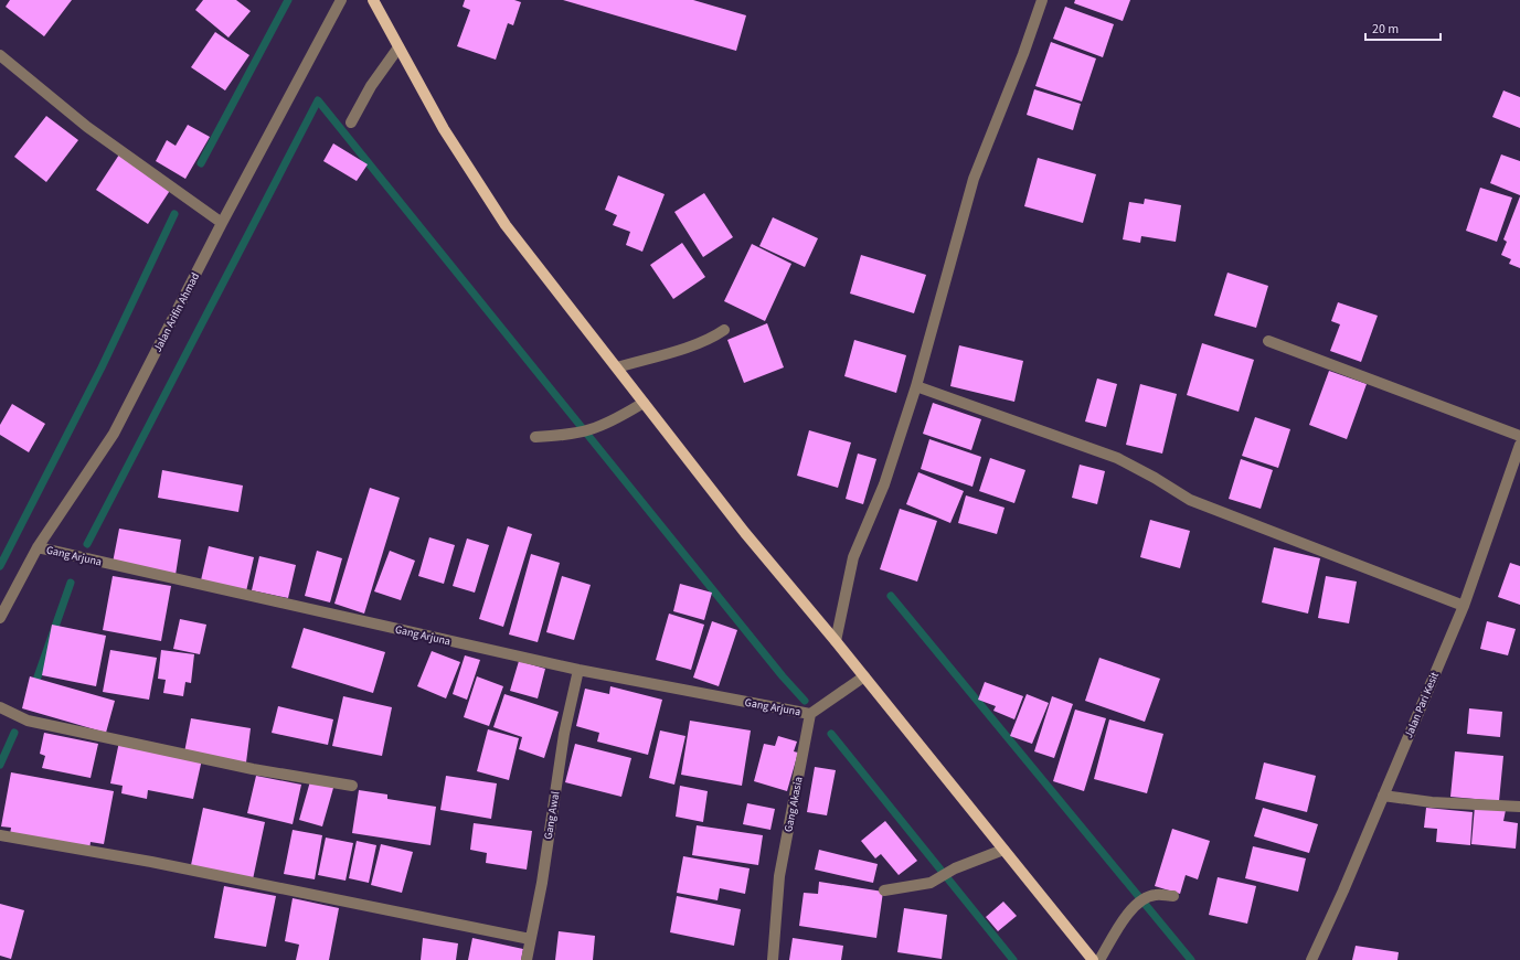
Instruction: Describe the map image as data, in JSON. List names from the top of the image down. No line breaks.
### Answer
{"streets":{"street":["Jalan Arifin Ahmad","Gang Arjuna","Jalan Pari Kesit","Gang Akasia","Gang Awal"]},"crossings":[["Jalan Arifin Ahmad","Gang Arjuna"],["Gang Arjuna","Gang Akasia"],["Gang Arjuna","Gang Awal"]],"scale_bar":"20 m"}
